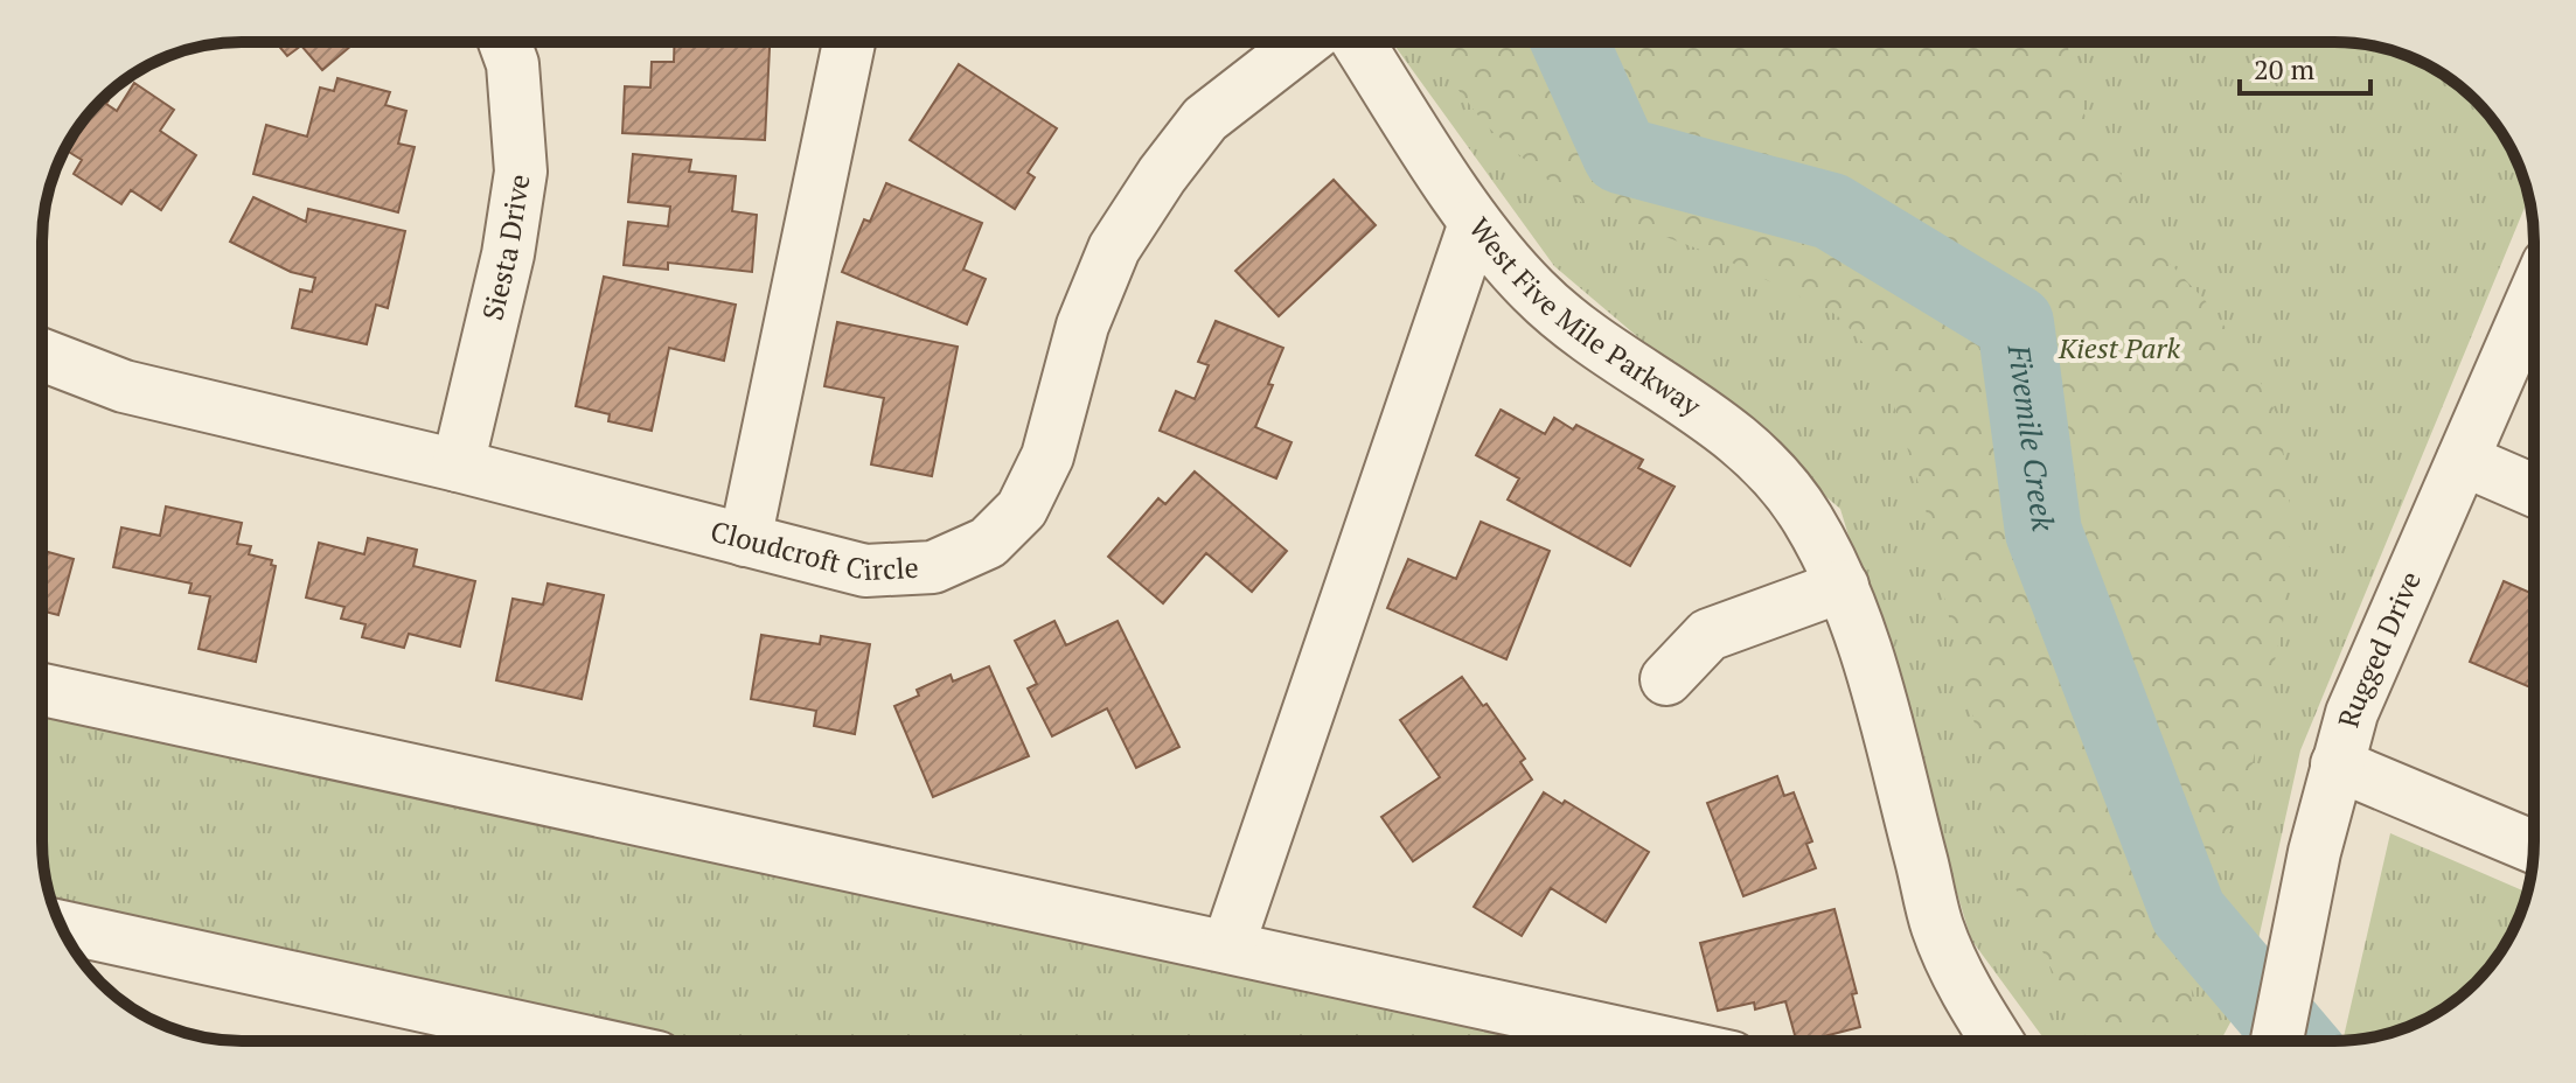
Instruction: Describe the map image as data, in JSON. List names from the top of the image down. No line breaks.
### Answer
{"streets":{"street":["Siesta Drive","West Five Mile Parkway","Cloudcroft Circle","Rugged Drive"]},"crossings":[["Siesta Drive","Cloudcroft Circle"]],"water":["Fivemile Creek"],"parks":["Kiest Park"],"scale_bar":"20 m"}
